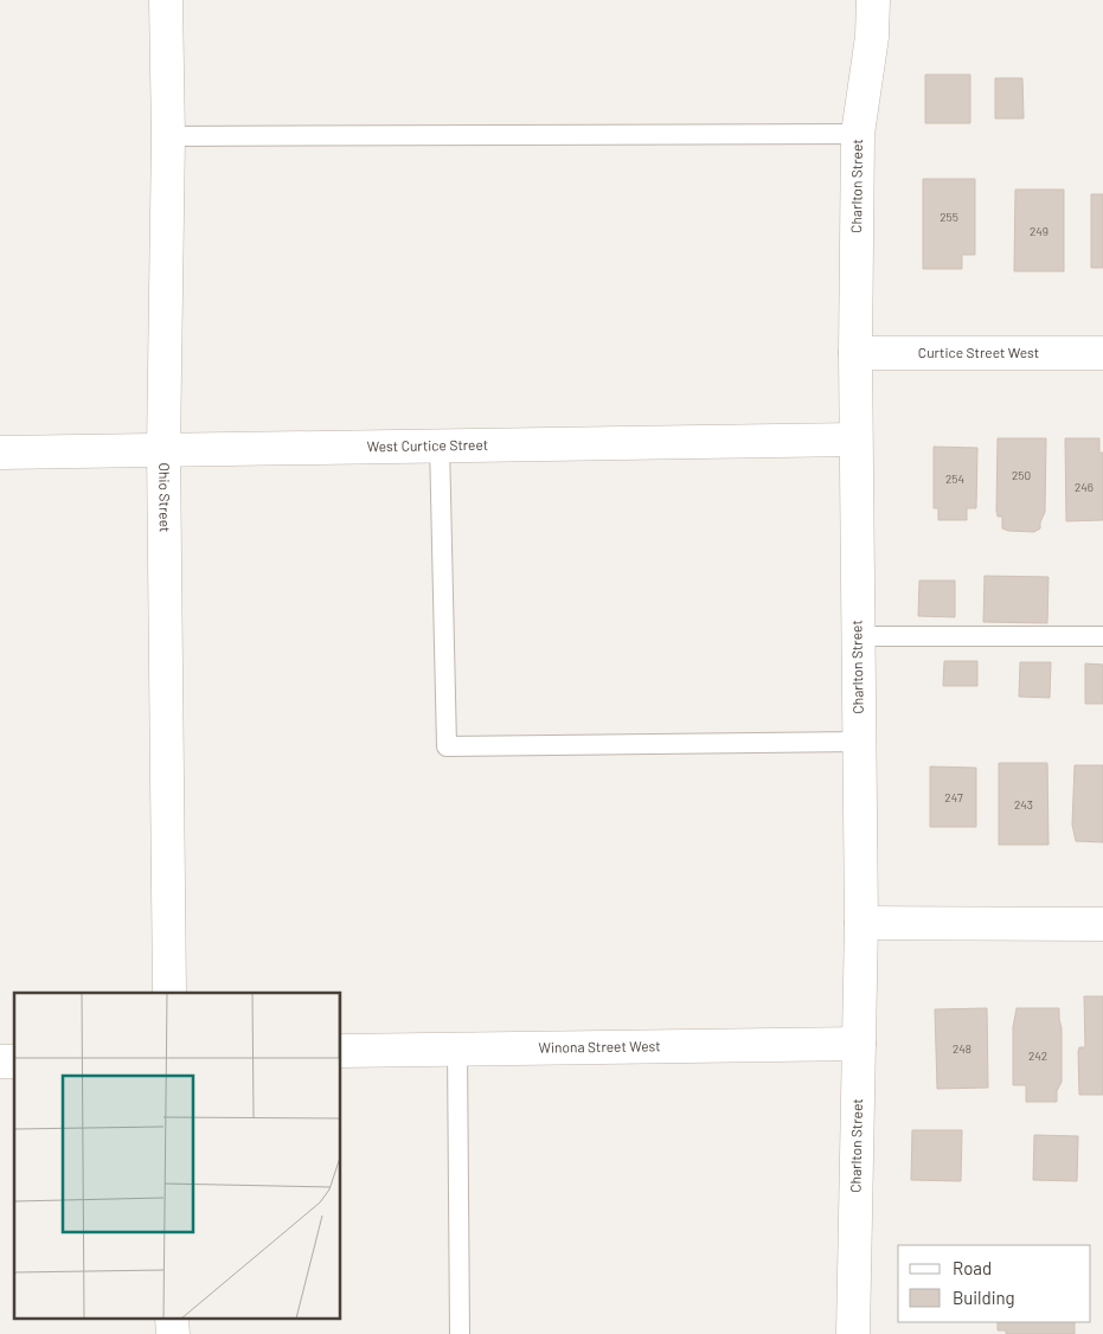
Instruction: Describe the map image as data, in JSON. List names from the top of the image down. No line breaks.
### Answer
{"streets":{"street":["Charlton Street","Curtice Street West","West Curtice Street","Ohio Street","Winona Street West"]},"crossings":[["Charlton Street","Curtice Street West"],["Charlton Street","West Curtice Street"],["Charlton Street","Winona Street West"],["West Curtice Street","Ohio Street"]],"house_numbers":["255","249","250","254","246","247","243","248","242"],"legend":["Road","Building"]}
